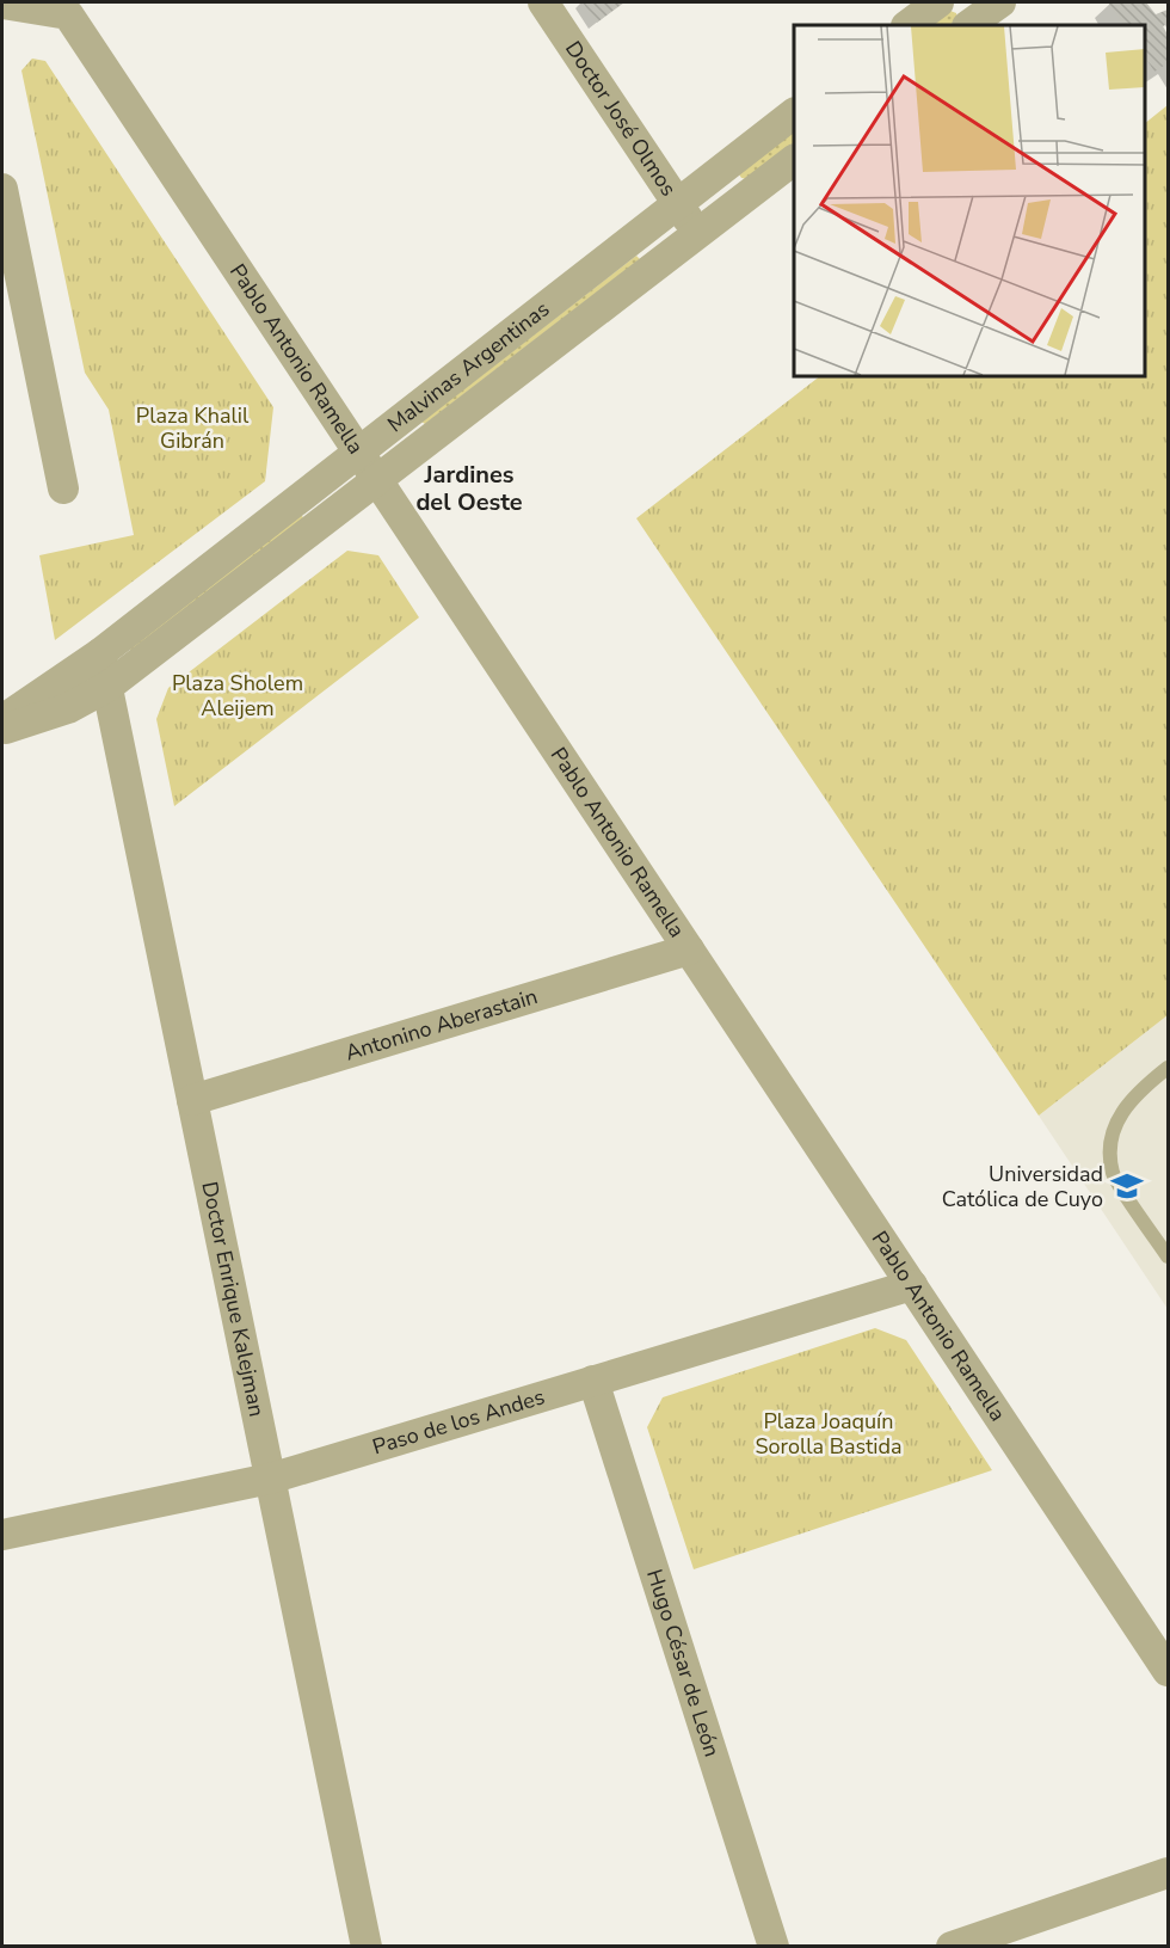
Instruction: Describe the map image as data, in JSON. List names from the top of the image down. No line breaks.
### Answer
{"streets":{"street":["Doctor José Olmos","Pablo Antonio Ramella","Malvinas Argentinas","Antonino Aberastain","Doctor Enrique Kalejman","Paso de los Andes","Hugo César de León"]},"crossings":[["Doctor José Olmos","Malvinas Argentinas"],["Pablo Antonio Ramella","Malvinas Argentinas"],["Pablo Antonio Ramella","Antonino Aberastain"],["Pablo Antonio Ramella","Paso de los Andes"],["Malvinas Argentinas","Doctor Enrique Kalejman"],["Antonino Aberastain","Doctor Enrique Kalejman"],["Doctor Enrique Kalejman","Paso de los Andes"],["Paso de los Andes","Hugo César de León"]],"districts":["Jardines del Oeste"],"parks":["Plaza Khalil Gibrán","Plaza Sholem Aleijem","Plaza Joaquín Sorolla Bastida"],"places":{"school or university":["Universidad Católica de Cuyo"]}}
